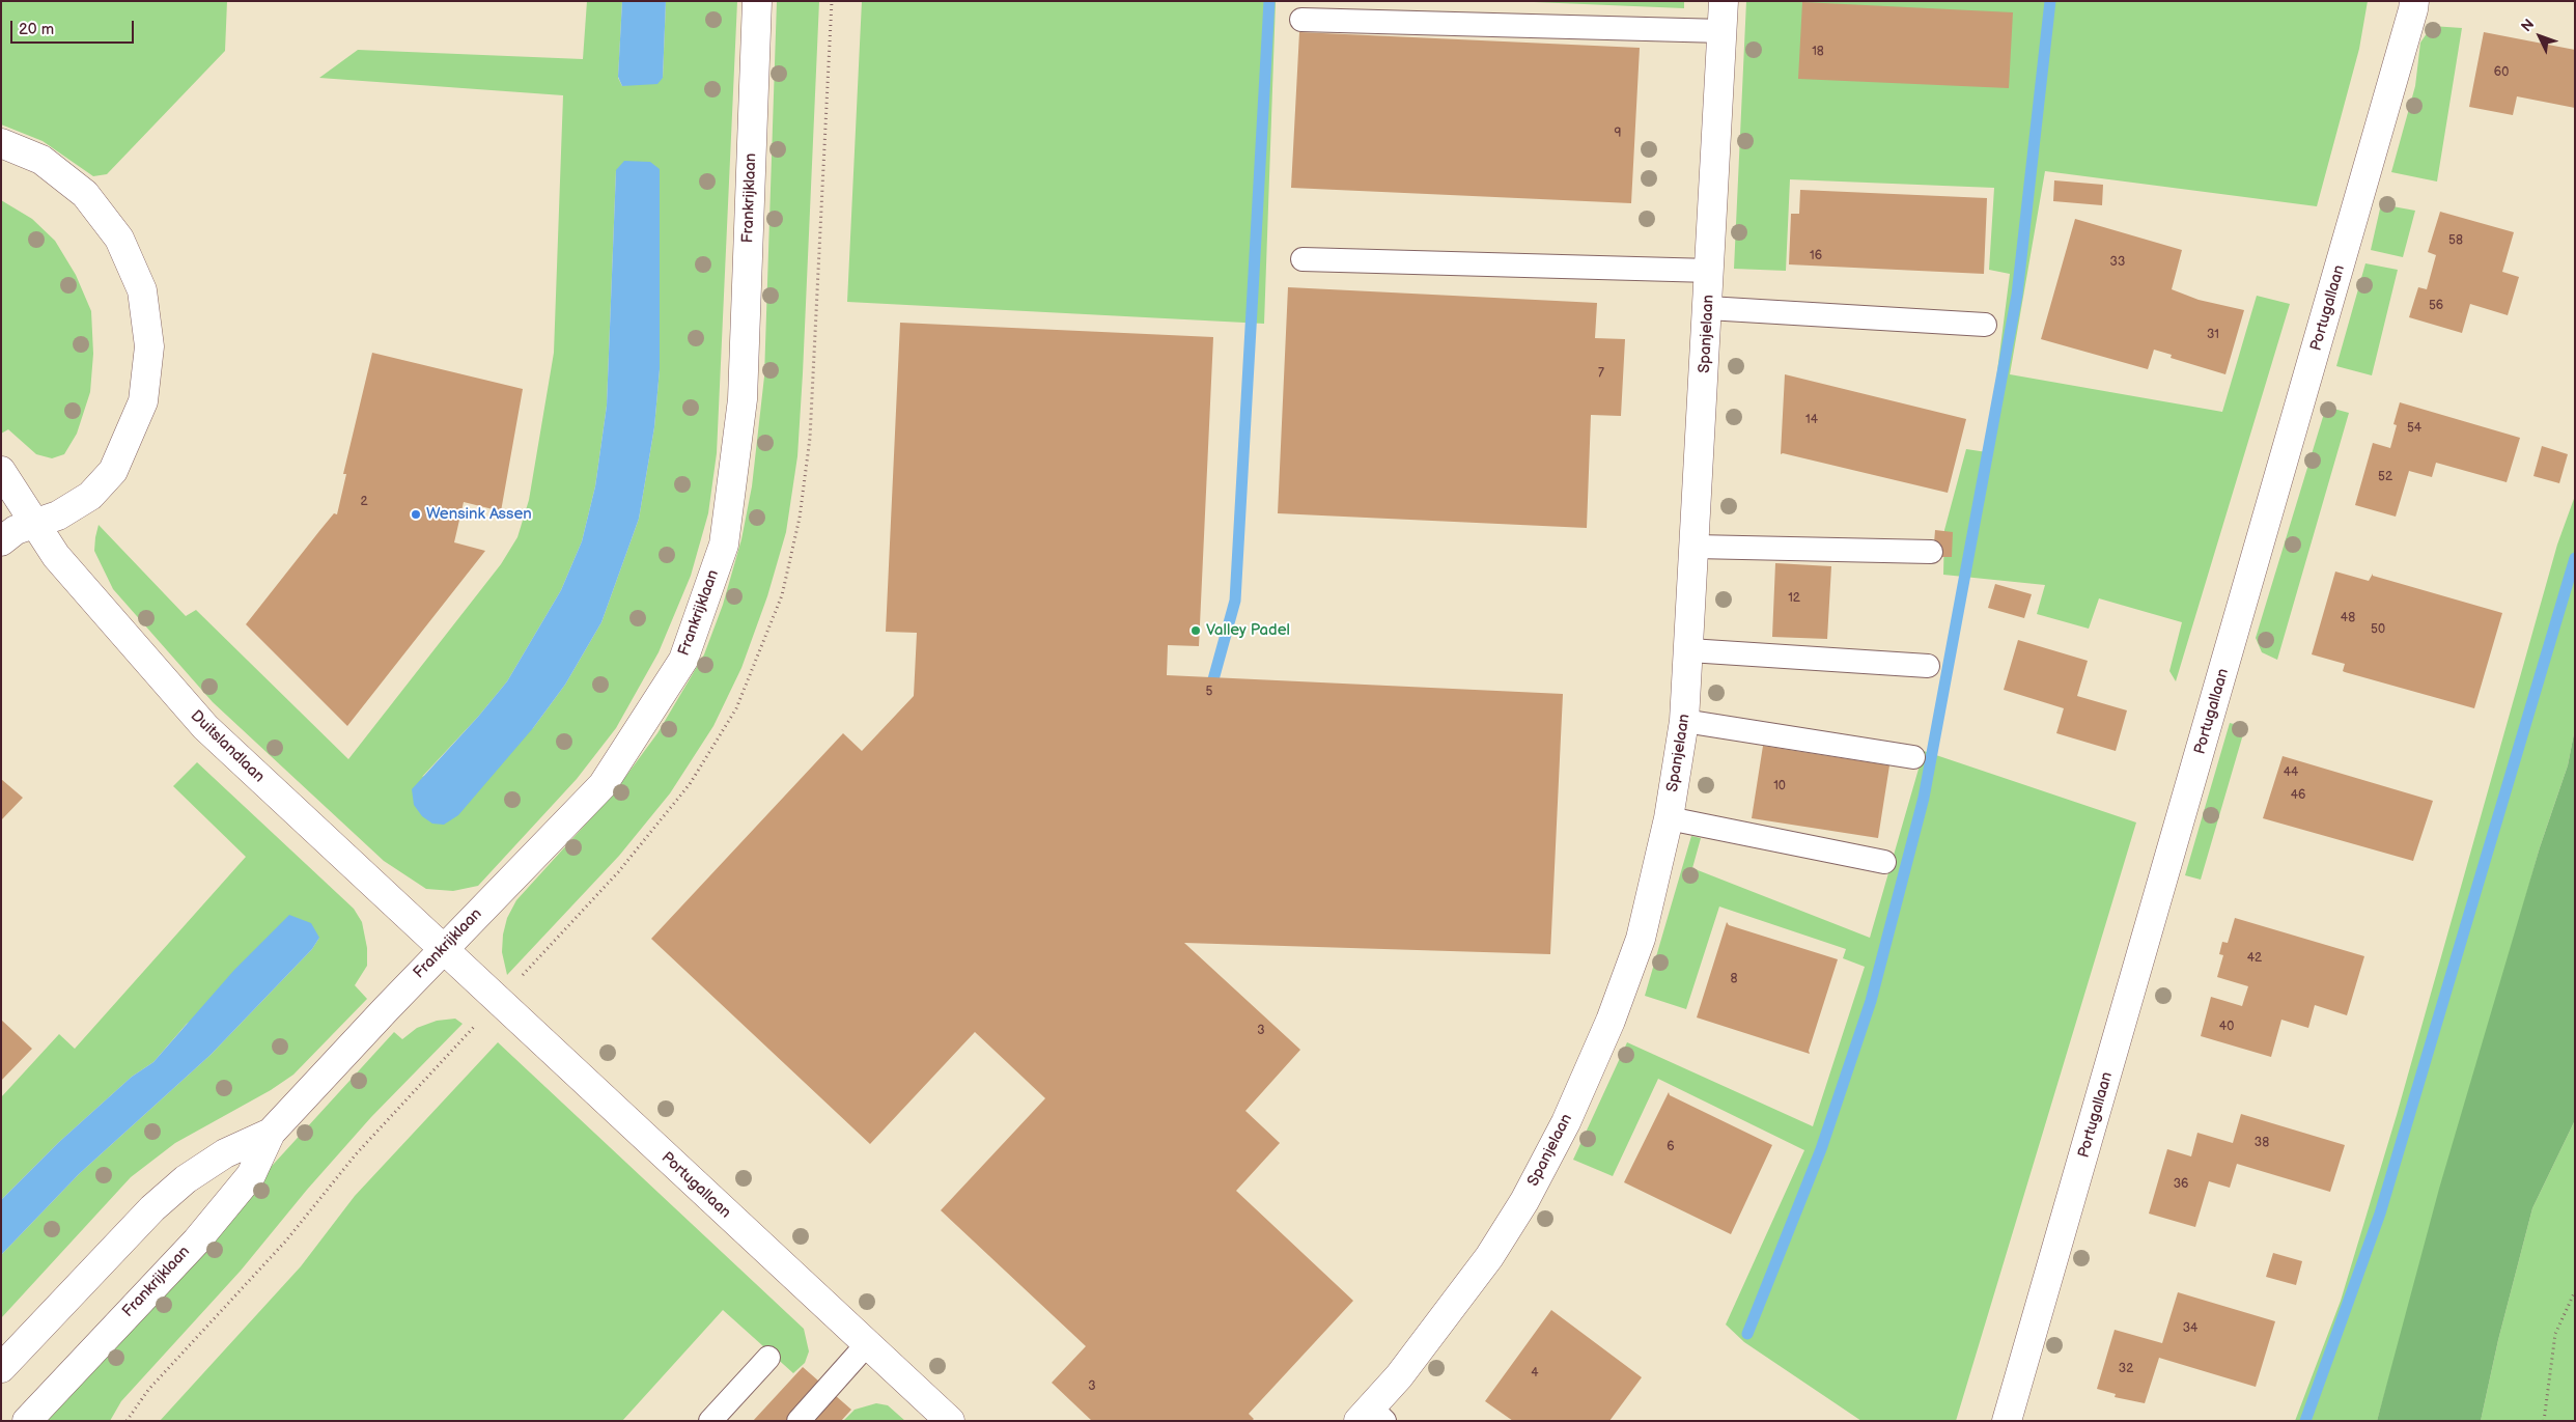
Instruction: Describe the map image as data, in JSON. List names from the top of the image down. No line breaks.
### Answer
{"streets":{"street":["Frankrijklaan","Portugallaan","Spanjelaan","Duitslandlaan"]},"crossings":[["Frankrijklaan","Portugallaan"],["Frankrijklaan","Duitslandlaan"],["Portugallaan","Duitslandlaan"]],"places":["Wensink Assen","Valley Padel"],"house_numbers":["18","60","9","58","16","33","56","31","7","14","54","52","2","12","48","50","5","44","10","46","42","8","40","3","38","6","36","34","32","4","3"],"scale_bar":"20 m","north":"top left"}
